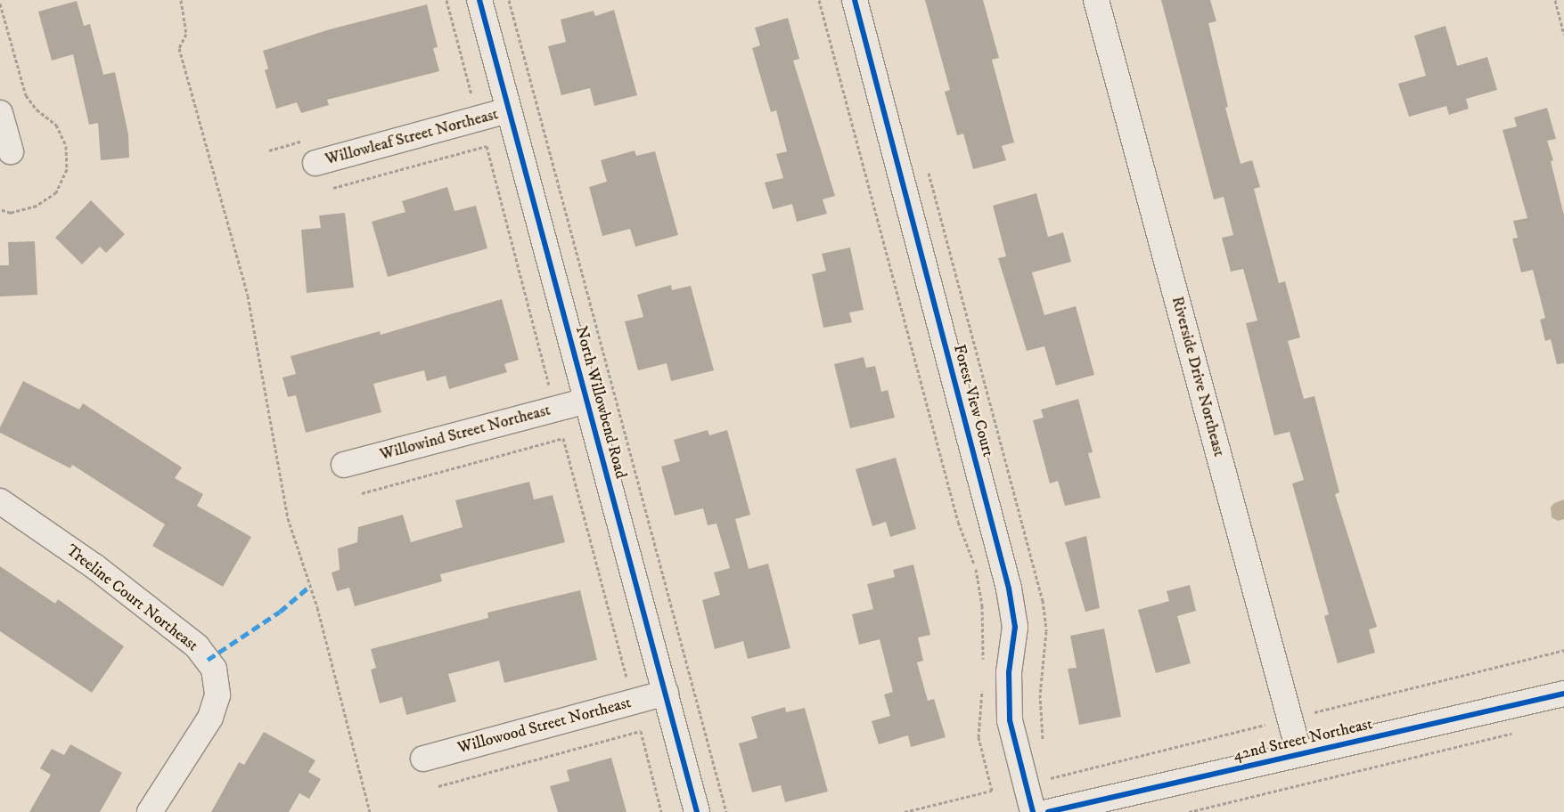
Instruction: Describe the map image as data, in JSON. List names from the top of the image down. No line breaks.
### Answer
{"streets":{"street":["Willowleaf Street Northeast","Riverside Drive Northeast","Forest View Court","North Willowbend Road","Willowind Street Northeast","Treeline Court Northeast","Willowood Street Northeast","42nd Street Northeast"]},"crossings":[["Willowleaf Street Northeast","North Willowbend Road"],["Riverside Drive Northeast","42nd Street Northeast"],["North Willowbend Road","Willowind Street Northeast"],["North Willowbend Road","Willowood Street Northeast"]]}
